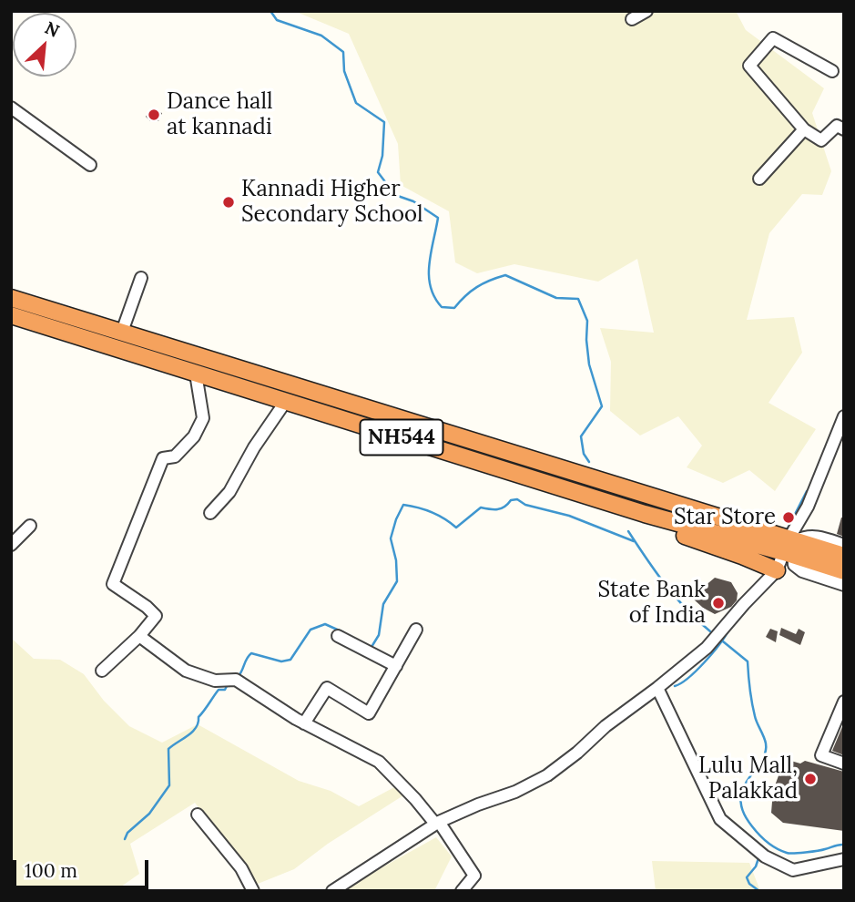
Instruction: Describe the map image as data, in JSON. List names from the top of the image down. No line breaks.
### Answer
{"streets":{"highway":["NH544"]},"places":["Dance hall at kannadi","Kannadi Higher Secondary School","Star Store","State Bank of India","Lulu Mall, Palakkad"],"scale_bar":"100 m","north":"top right"}
